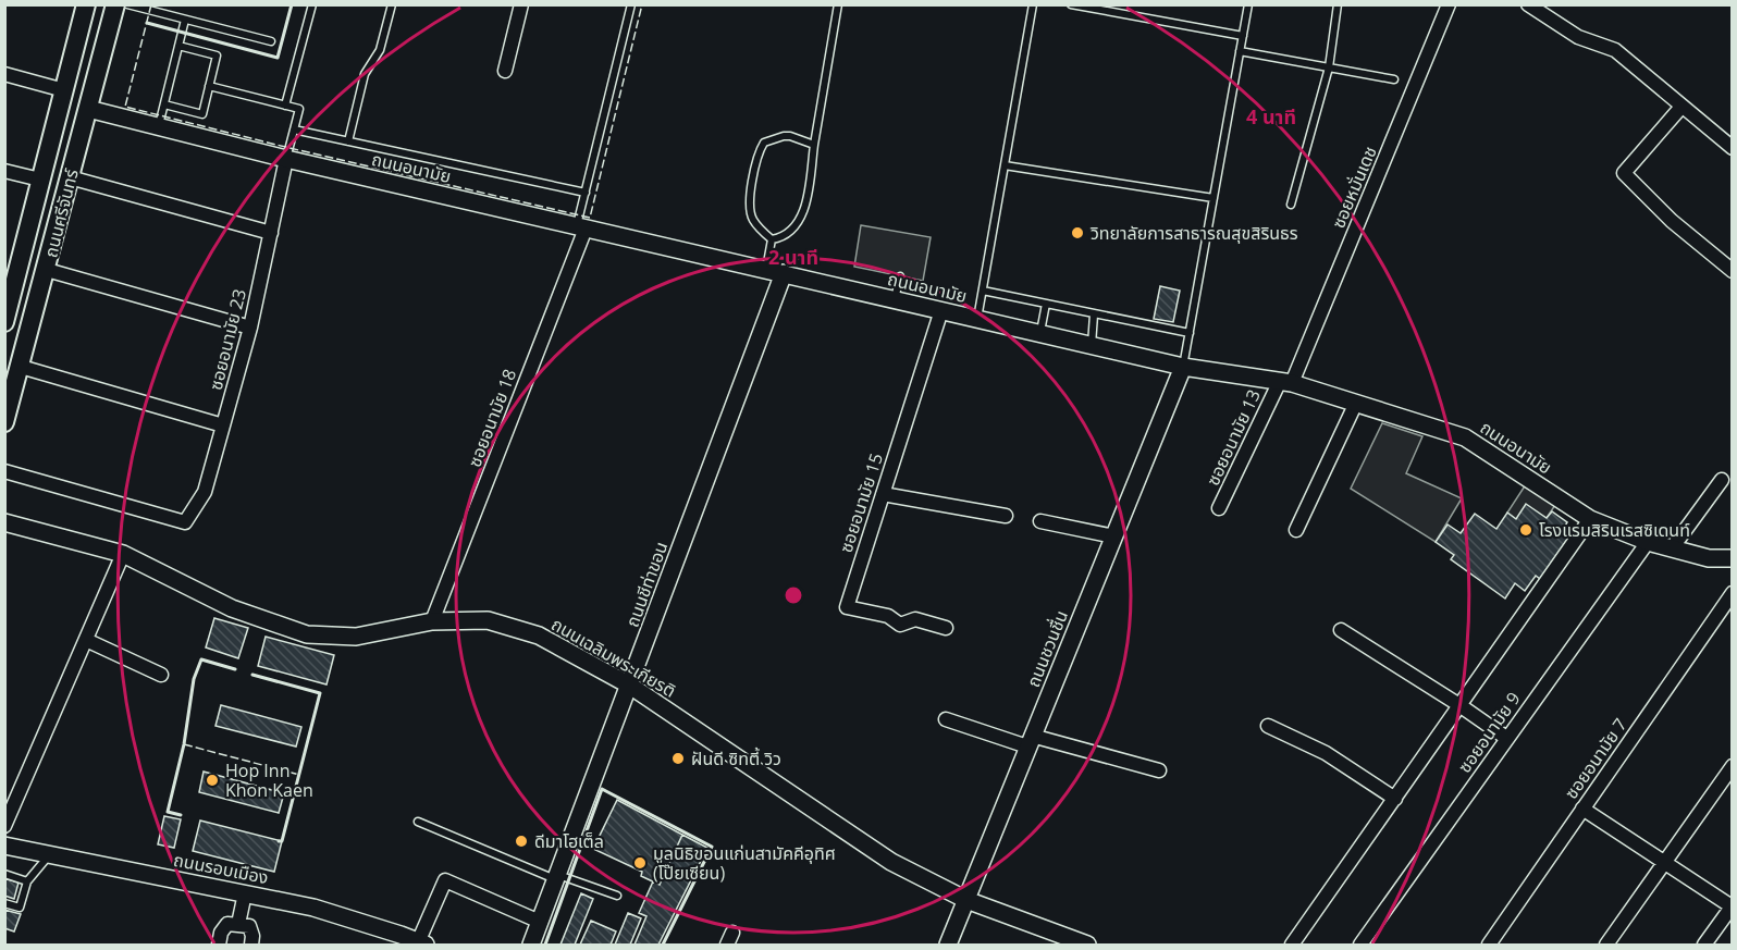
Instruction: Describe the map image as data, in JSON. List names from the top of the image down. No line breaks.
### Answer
{"streets":{"main road":["ถนนศรีจันทร์"],"street":["ถนนอนามัย","ซอยหมั่นเดช","ซอยอนามัย 23","ซอยอนามัย 18","ซอยอนามัย 13","ซอยอนามัย 15","ถนนชีท่าขอน","ถนนชวนชื่น","ถนนเฉลิมพระเกียรติ","ซอยอนามัย 9","ซอยอนามัย 7","ถนนรอบเมือง"]},"crossings":[["ถนนอนามัย","ซอยหมั่นเดช"],["ถนนอนามัย","ถนนศรีจันทร์"],["ถนนอนามัย","ซอยอนามัย 23"],["ถนนอนามัย","ซอยอนามัย 18"],["ถนนอนามัย","ซอยอนามัย 13"],["ถนนอนามัย","ซอยอนามัย 15"],["ถนนอนามัย","ถนนชีท่าขอน"],["ถนนอนามัย","ถนนชวนชื่น"],["ถนนอนามัย","ซอยอนามัย 9"],["ซอยหมั่นเดช","ซอยอนามัย 13"],["ซอยอนามัย 18","ถนนเฉลิมพระเกียรติ"],["ถนนชีท่าขอน","ถนนเฉลิมพระเกียรติ"],["ถนนชวนชื่น","ถนนเฉลิมพระเกียรติ"]],"places":["วิทยาลัยการสาธารณสุขสิรินธร","โรงแรมสิรินเรสซิเดนท์","ฝันดี ซิทตี้ วิว","Hop Inn Khon Kaen","ดีมาโฮเต็ล","มูลนิธิขอนแก่นสามัคคีอุทิศ (โป๊ยเซียน)"],"rings":["4 นาที","2 นาที"]}
